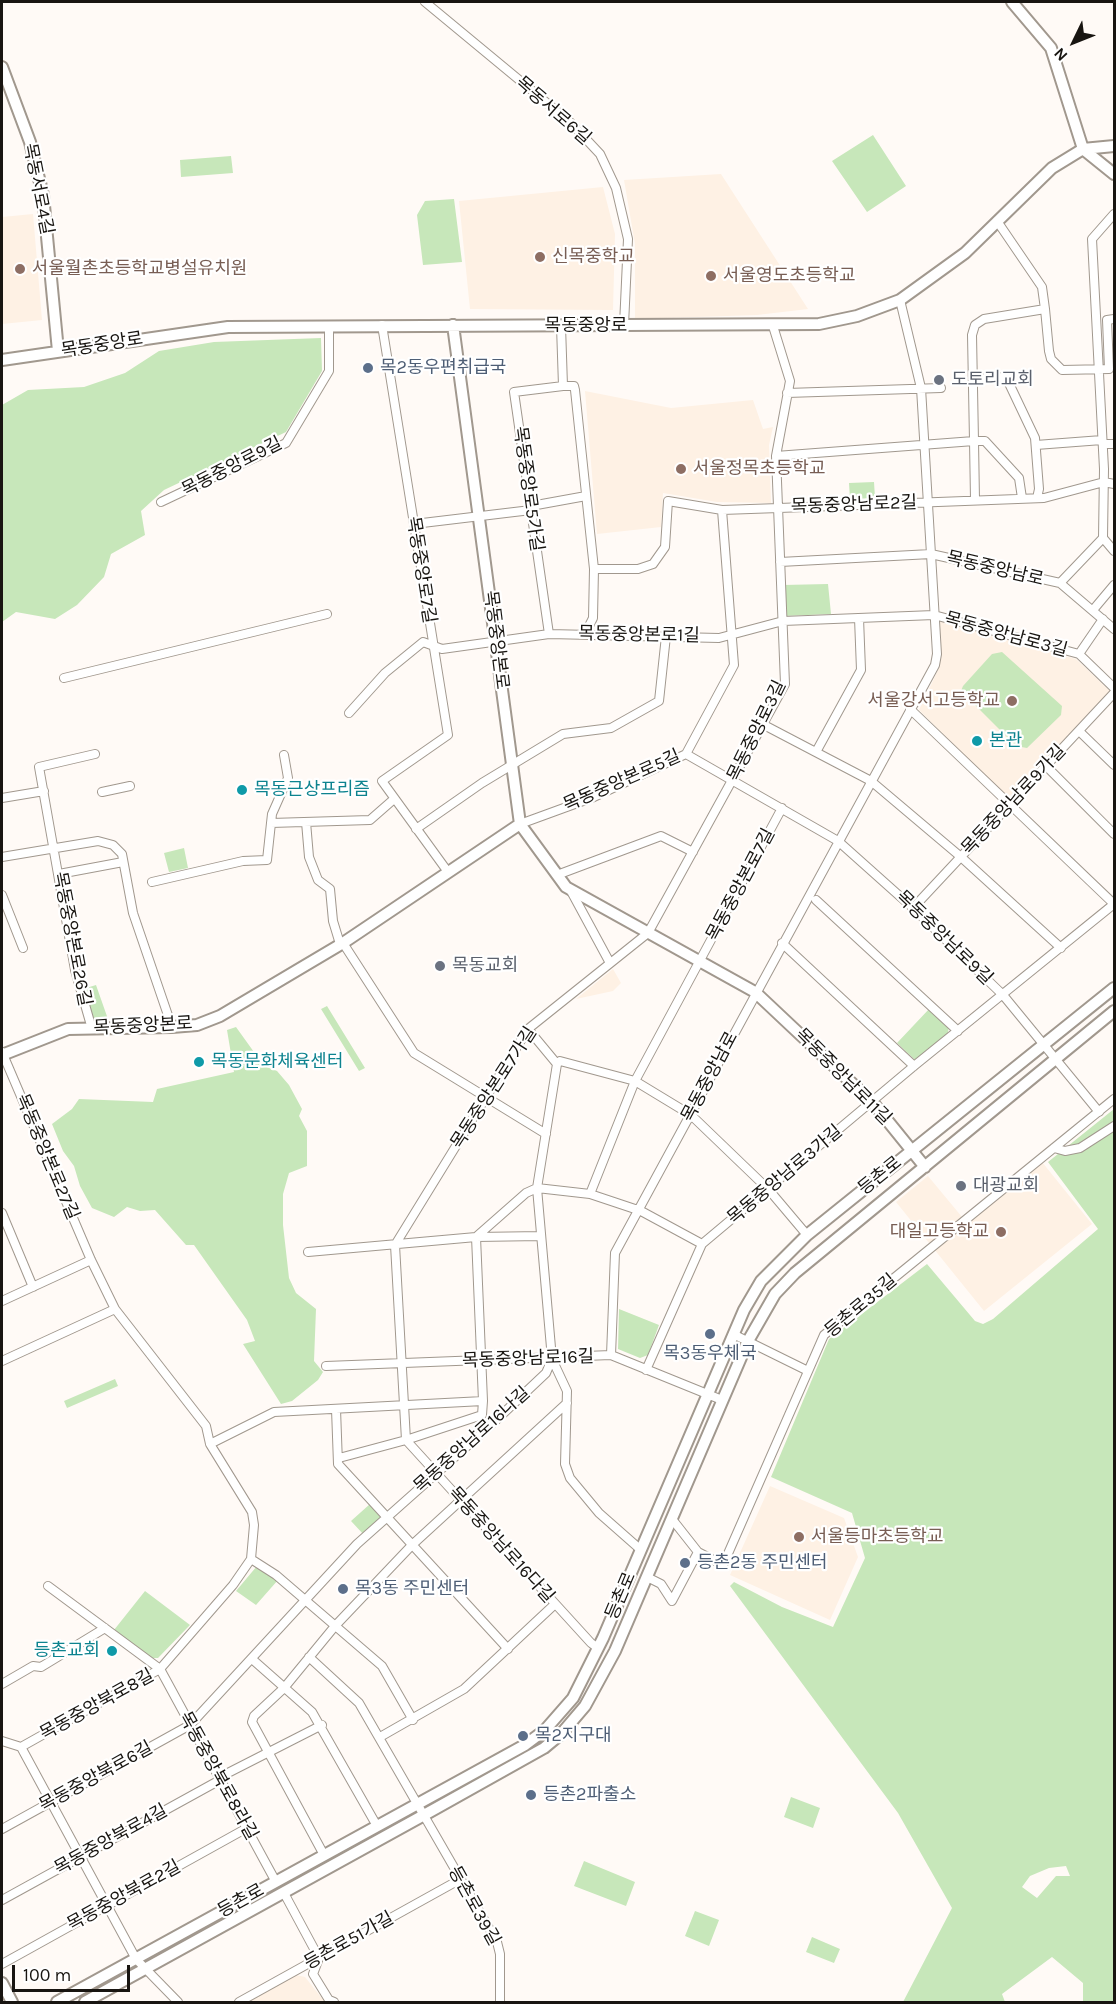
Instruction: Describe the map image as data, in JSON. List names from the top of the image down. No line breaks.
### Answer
{"streets":{"main road":["목동서로4길","목동중앙로","목동중앙본로","목동중앙본로7길","목동중앙남로11길","등촌로"],"street":["목동서로6길","목동중앙로9길","목동중앙로5가길","목동중앙남로2길","목동중앙남로","목동중앙로7길","목동중앙본로1길","목동중앙남로3길","목동중앙로3길","목동중앙본로5길","목동중앙남로9가길","목동중앙남로9길","목동중앙본로26길","목동중앙본로7가길","목동중앙본로27길","목동중앙남로3가길","등촌로35길","목동중앙남로16길","목동중앙남로16나길","목동중앙남로16다길","목동중앙북로8길","목동중앙북로8라길","목동중앙북로6길","목동중앙북로4길","목동중앙북로2길","등촌로39길","등촌로51가길"]},"crossings":[["목동서로6길","목동중앙로"],["목동서로4길","목동중앙로"],["목동중앙로","목동중앙로9길"],["목동중앙로","목동중앙남로"],["목동중앙로","목동중앙로7길"],["목동중앙로","목동중앙본로"],["목동중앙로","목동중앙로3길"],["목동중앙로5가길","목동중앙본로1길"],["목동중앙남로2길","목동중앙남로"],["목동중앙남로2길","목동중앙로3길"],["목동중앙남로","목동중앙남로3길"],["목동중앙남로","목동중앙로3길"],["목동중앙남로","목동중앙본로7길"],["목동중앙남로","목동중앙남로9길"],["목동중앙남로","목동중앙남로11길"],["목동중앙남로","목동중앙남로16길"],["목동중앙로7길","목동중앙본로1길"],["목동중앙본로1길","목동중앙남로3길"],["목동중앙본로1길","목동중앙본로"],["목동중앙본로1길","목동중앙로3길"],["목동중앙본로1길","목동중앙본로5길"],["목동중앙본로","목동중앙본로5길"],["목동중앙본로","목동중앙본로7길"],["목동중앙본로","목동중앙본로26길"],["목동중앙본로","목동중앙본로27길"],["목동중앙로3길","목동중앙본로7길"],["목동중앙로3길","목동중앙남로9길"],["목동중앙로3길","목동중앙본로7가길"],["목동중앙본로5길","목동중앙본로7길"],["목동중앙본로5길","목동중앙남로9길"],["목동중앙남로9가길","목동중앙남로9길"],["목동중앙본로7길","목동중앙남로9길"],["목동중앙본로7길","목동중앙남로11길"],["목동중앙본로7길","목동중앙본로7가길"],["목동중앙남로9길","목동중앙남로3가길"],["목동중앙남로9길","등촌로"],["목동중앙남로11길","목동중앙남로3가길"],["목동중앙남로11길","등촌로"],["목동중앙본로27길","목동중앙북로8길"],["목동중앙남로3가길","목동중앙남로16길"],["등촌로","등촌로35길"],["등촌로","목동중앙남로16길"],["등촌로","목동중앙남로16다길"],["등촌로","목동중앙북로8라길"],["등촌로","등촌로39길"],["목동중앙남로16길","목동중앙남로16나길"],["목동중앙남로16나길","목동중앙남로16다길"],["목동중앙남로16나길","목동중앙북로8라길"],["목동중앙남로16나길","목동중앙북로6길"],["목동중앙북로8길","목동중앙북로8라길"],["목동중앙북로8라길","목동중앙북로6길"],["목동중앙북로8라길","목동중앙북로4길"],["목동중앙북로8라길","목동중앙북로2길"],["등촌로39길","등촌로51가길"]],"places":["신목중학교","서울월촌초등학교병설유치원","서울영도초등학교","목2동우편취급국","도토리교회","서울정목초등학교","서울강서고등학교","본관","목동근상프리즘","목동교회","목동문화체육센터","대광교회","대일고등학교","목3동우체국","서울등마초등학교","등촌2동 주민센터","목3동 주민센터","등촌교회","목2지구대","등촌2파출소"],"scale_bar":"100 m","north":"bottom left"}
